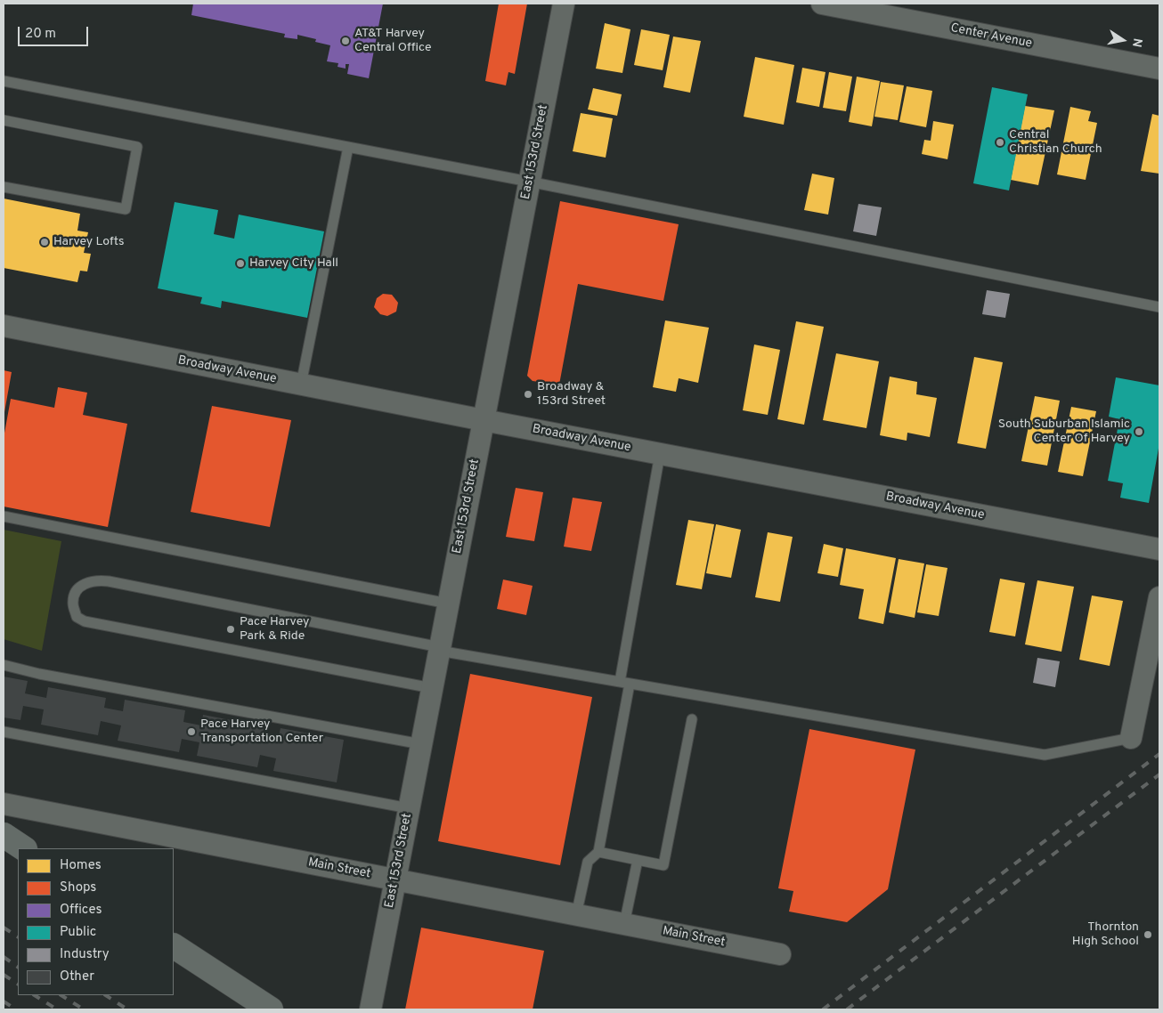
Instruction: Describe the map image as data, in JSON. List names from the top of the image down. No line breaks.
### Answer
{"streets":{"street":["Center Avenue","East 153rd Street","Broadway Avenue","Main Street"]},"crossings":[["East 153rd Street","Broadway Avenue"],["East 153rd Street","Main Street"]],"places":["AT&T Harvey Central Office","Central Christian Church","Harvey Lofts","Harvey City Hall","Broadway & 153rd Street","South Suburban Islamic Center Of Harvey","Pace Harvey Park & Ride","Pace Harvey Transportation Center","Thornton High School"],"legend":["Homes","Shops","Offices","Public","Industry","Other"],"scale_bar":"20 m","north":"right"}
